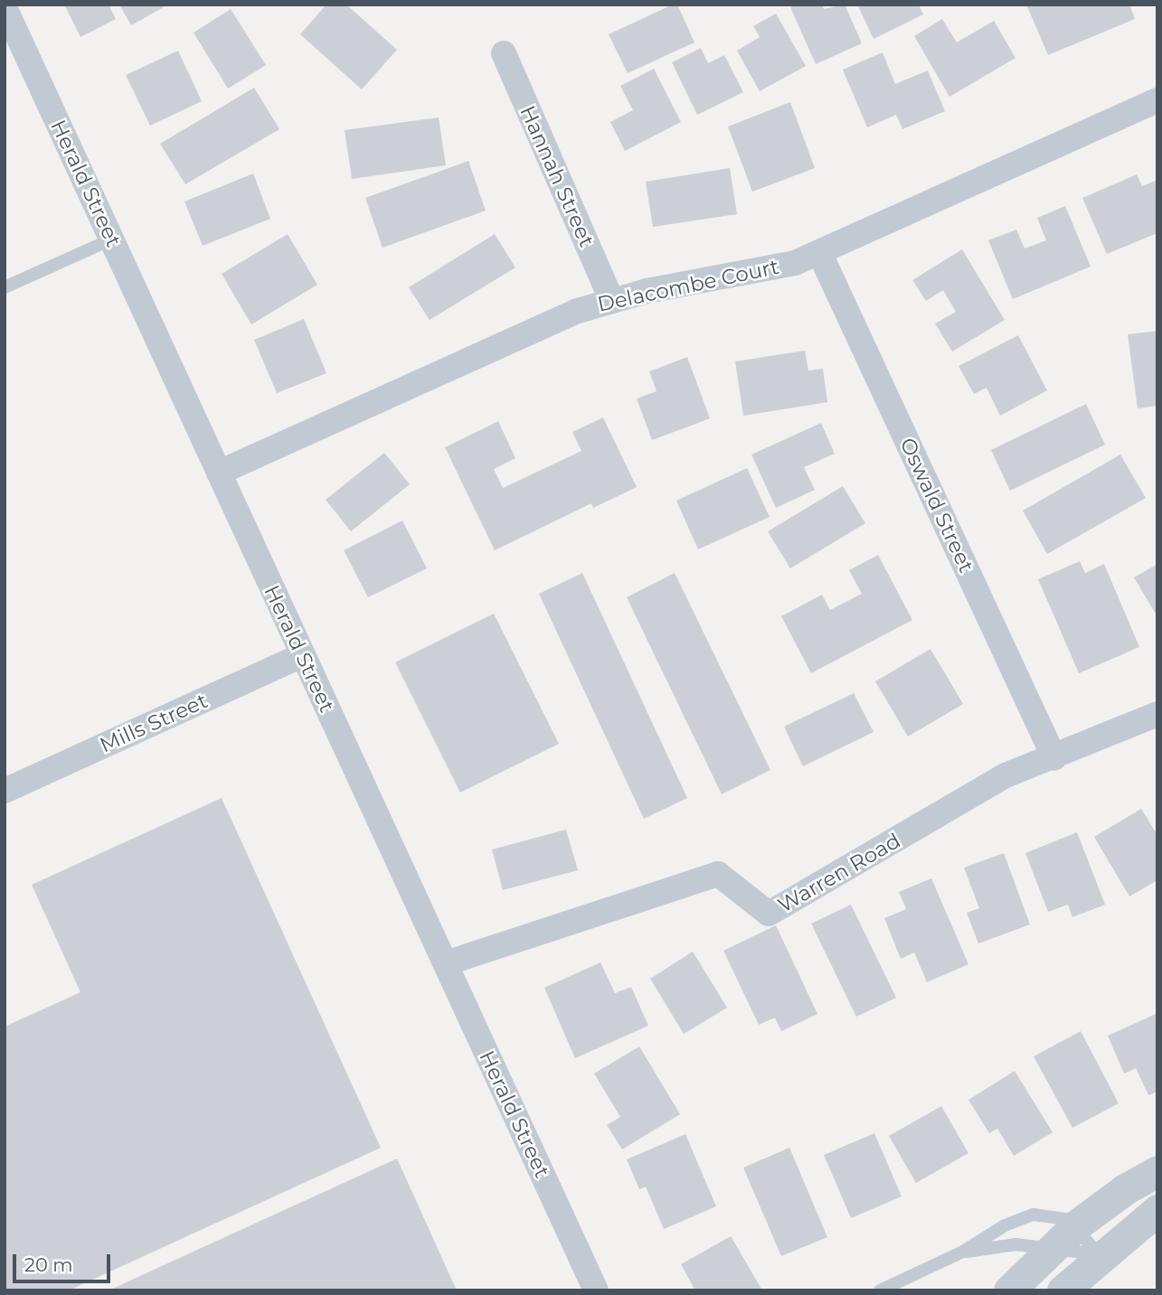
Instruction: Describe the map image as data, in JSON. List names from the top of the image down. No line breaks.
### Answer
{"streets":{"street":["Hannah Street","Herald Street","Delacombe Court","Oswald Street","Mills Street","Warren Road"]},"crossings":[["Hannah Street","Delacombe Court"],["Herald Street","Delacombe Court"],["Herald Street","Mills Street"],["Herald Street","Warren Road"],["Delacombe Court","Oswald Street"],["Oswald Street","Warren Road"]],"scale_bar":"20 m"}
